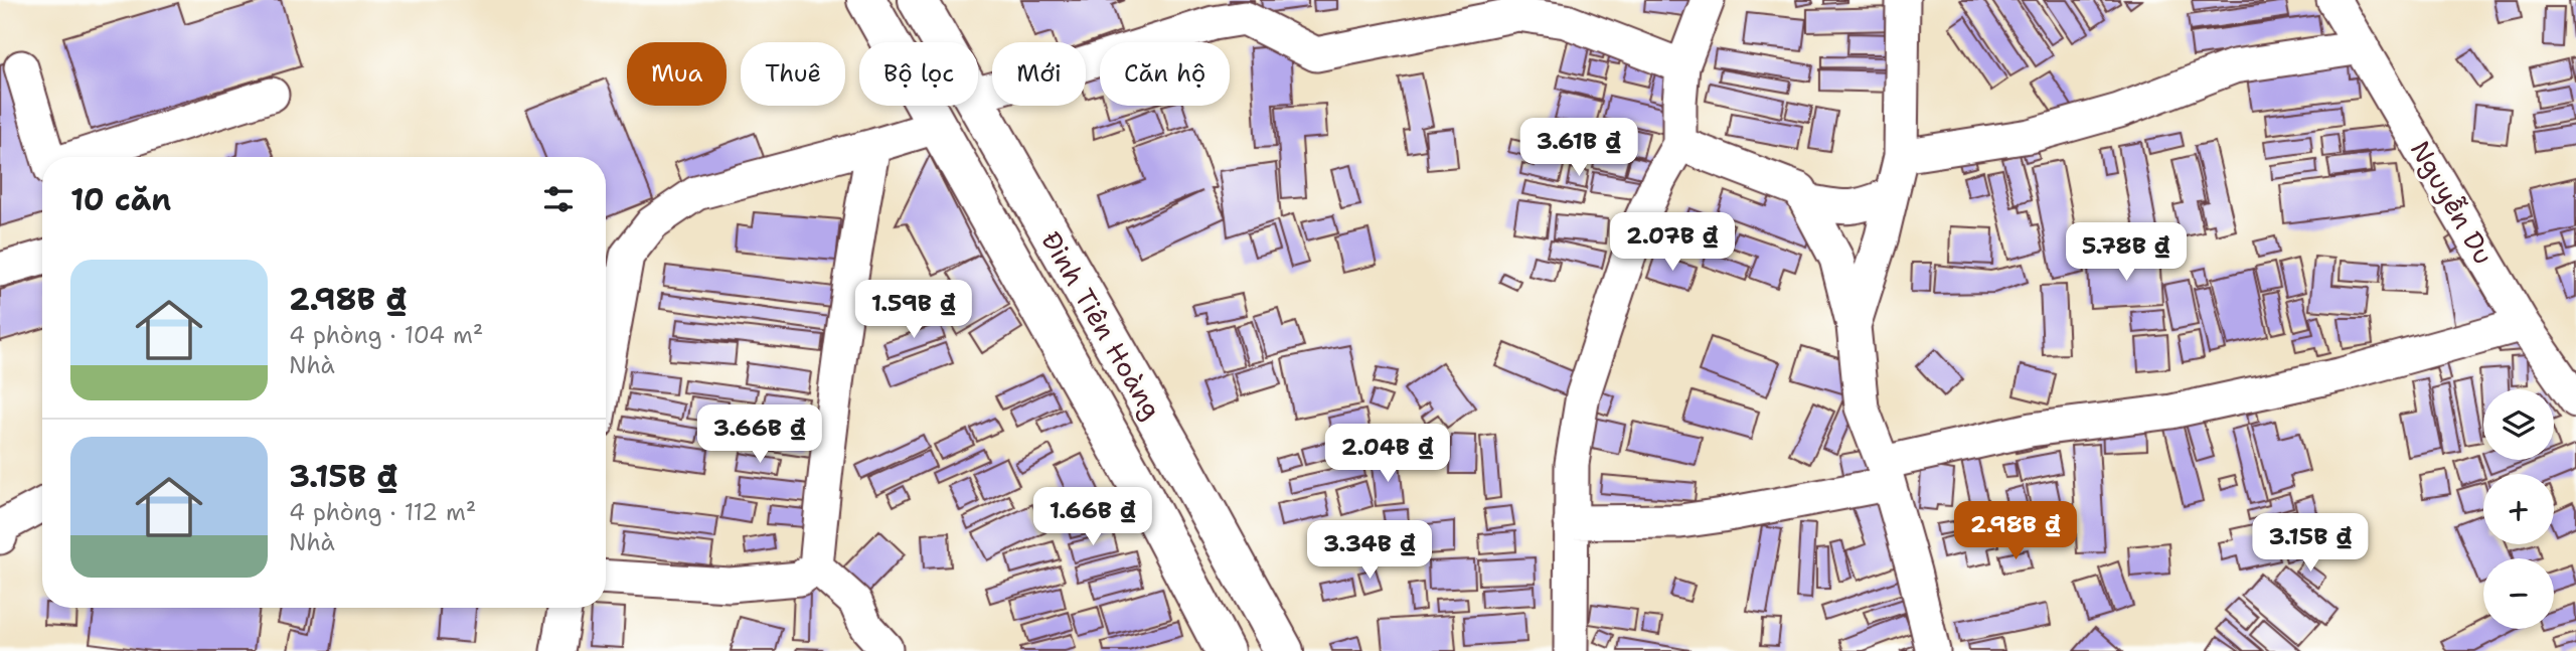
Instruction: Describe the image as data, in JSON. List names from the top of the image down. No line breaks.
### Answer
{"streets":{"highway":["Đinh Tiên Hoàng"],"street":["Nguyễn Du"]},"page":{"chip":["Mua","Thuê","Bộ lọc","Mới","Căn hộ"],"price":["3.61B ₫","2.07B ₫","5.78B ₫","1.59B ₫","3.66B ₫","2.04B ₫","1.66B ₫","2.98B ₫","3.15B ₫","3.34B ₫"],"heading":"10 căn","list":[{"name":"2.98B ₫","note":"4 phòng · 104 m² · Nhà"},{"name":"3.15B ₫","note":"4 phòng · 112 m² · Nhà"}],"map_buttons":["+","−"]}}
